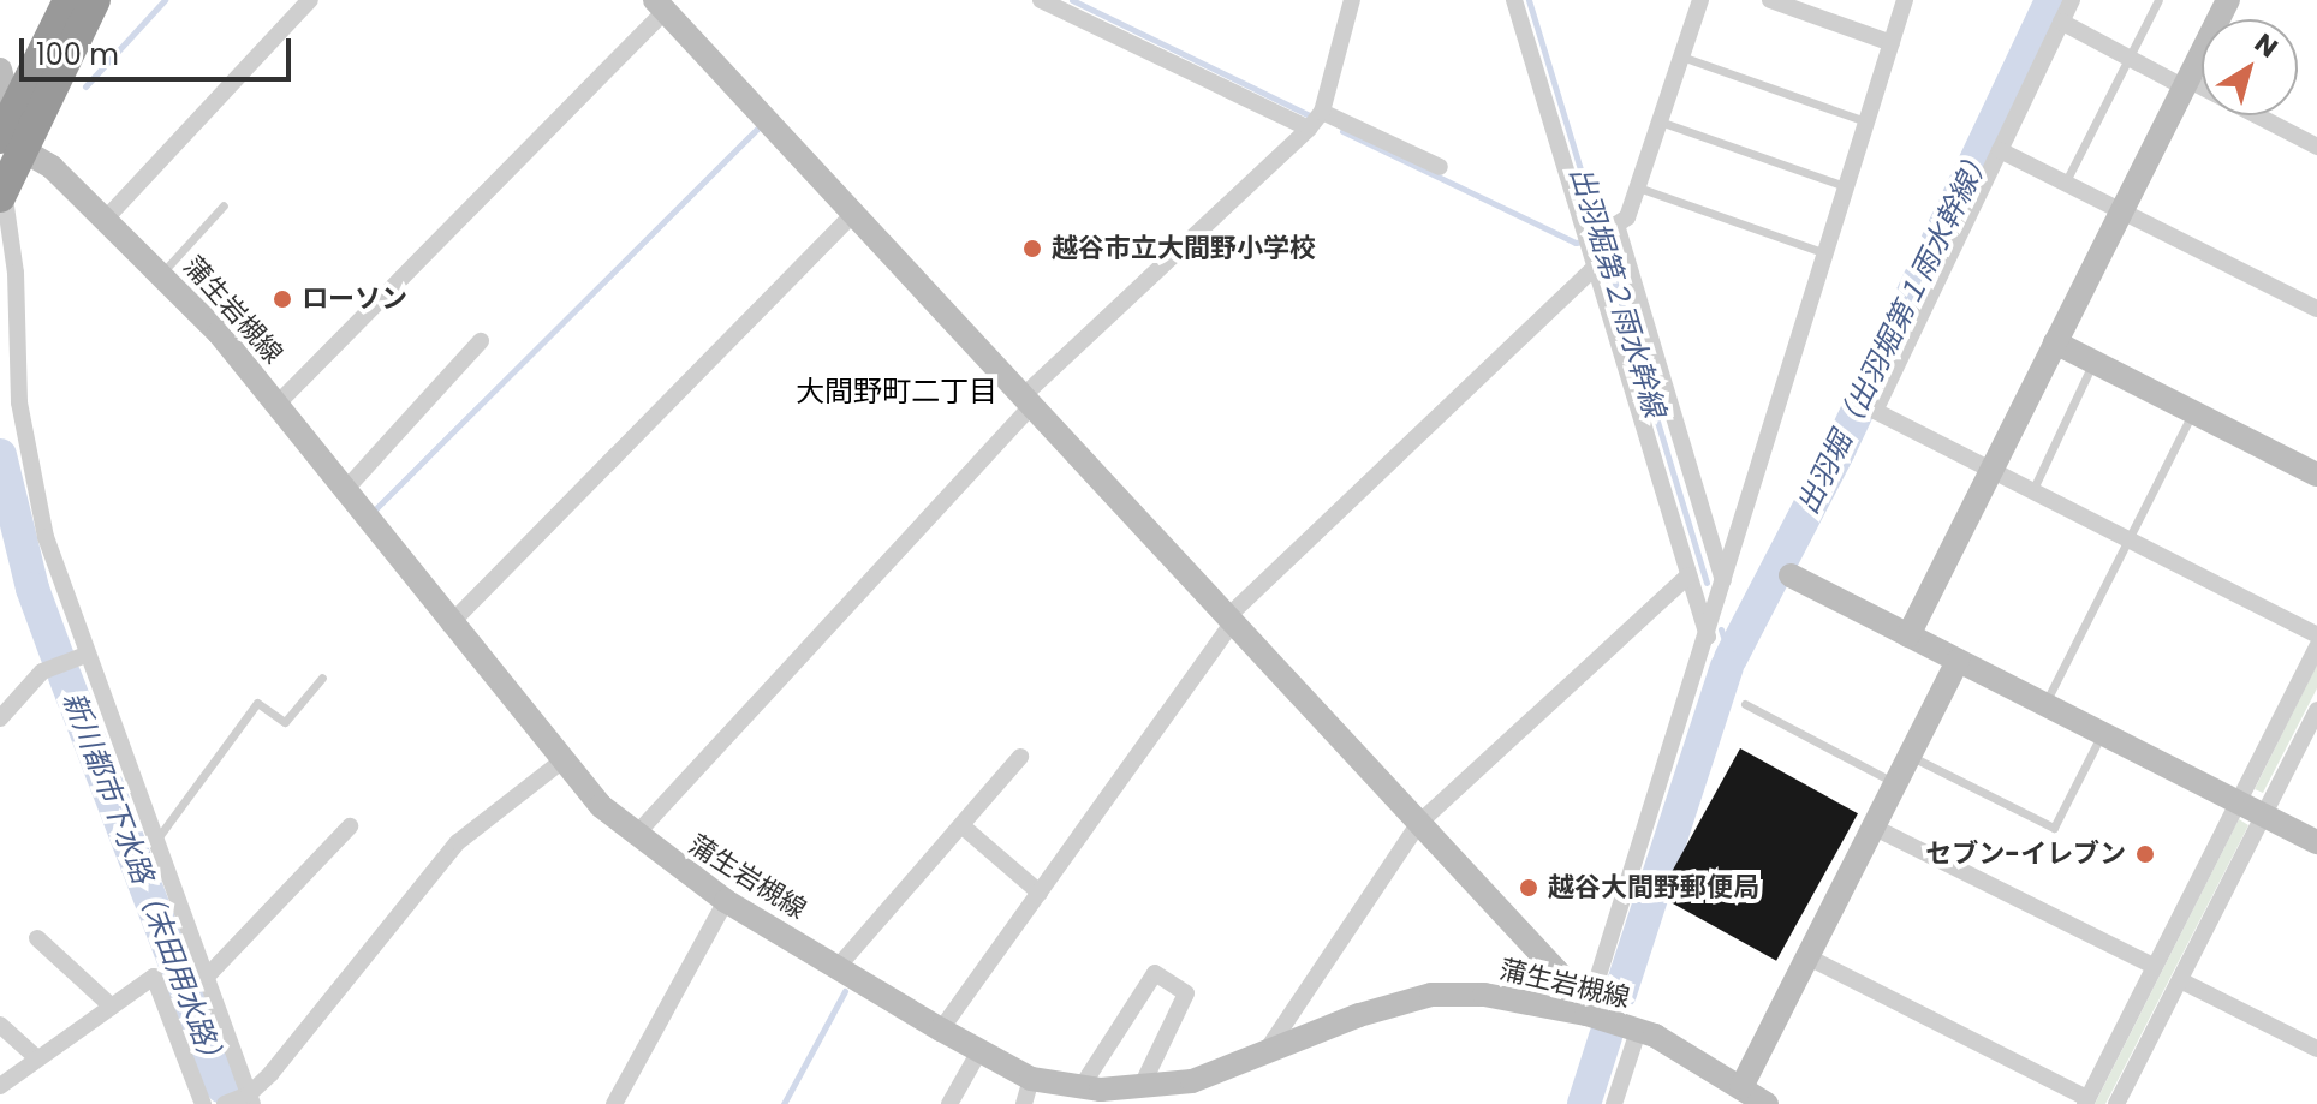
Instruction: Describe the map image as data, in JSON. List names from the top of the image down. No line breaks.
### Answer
{"streets":{"street":["蒲生岩槻線"]},"districts":["大間野町二丁目"],"water":["出羽堀第２雨水幹線","出羽堀（出羽堀第１雨水幹線）","新川都市下水路（末田用水路）"],"places":["越谷市立大間野小学校","ローソン","セブン-イレブン","越谷大間野郵便局"],"scale_bar":"100 m","north":"top right"}
